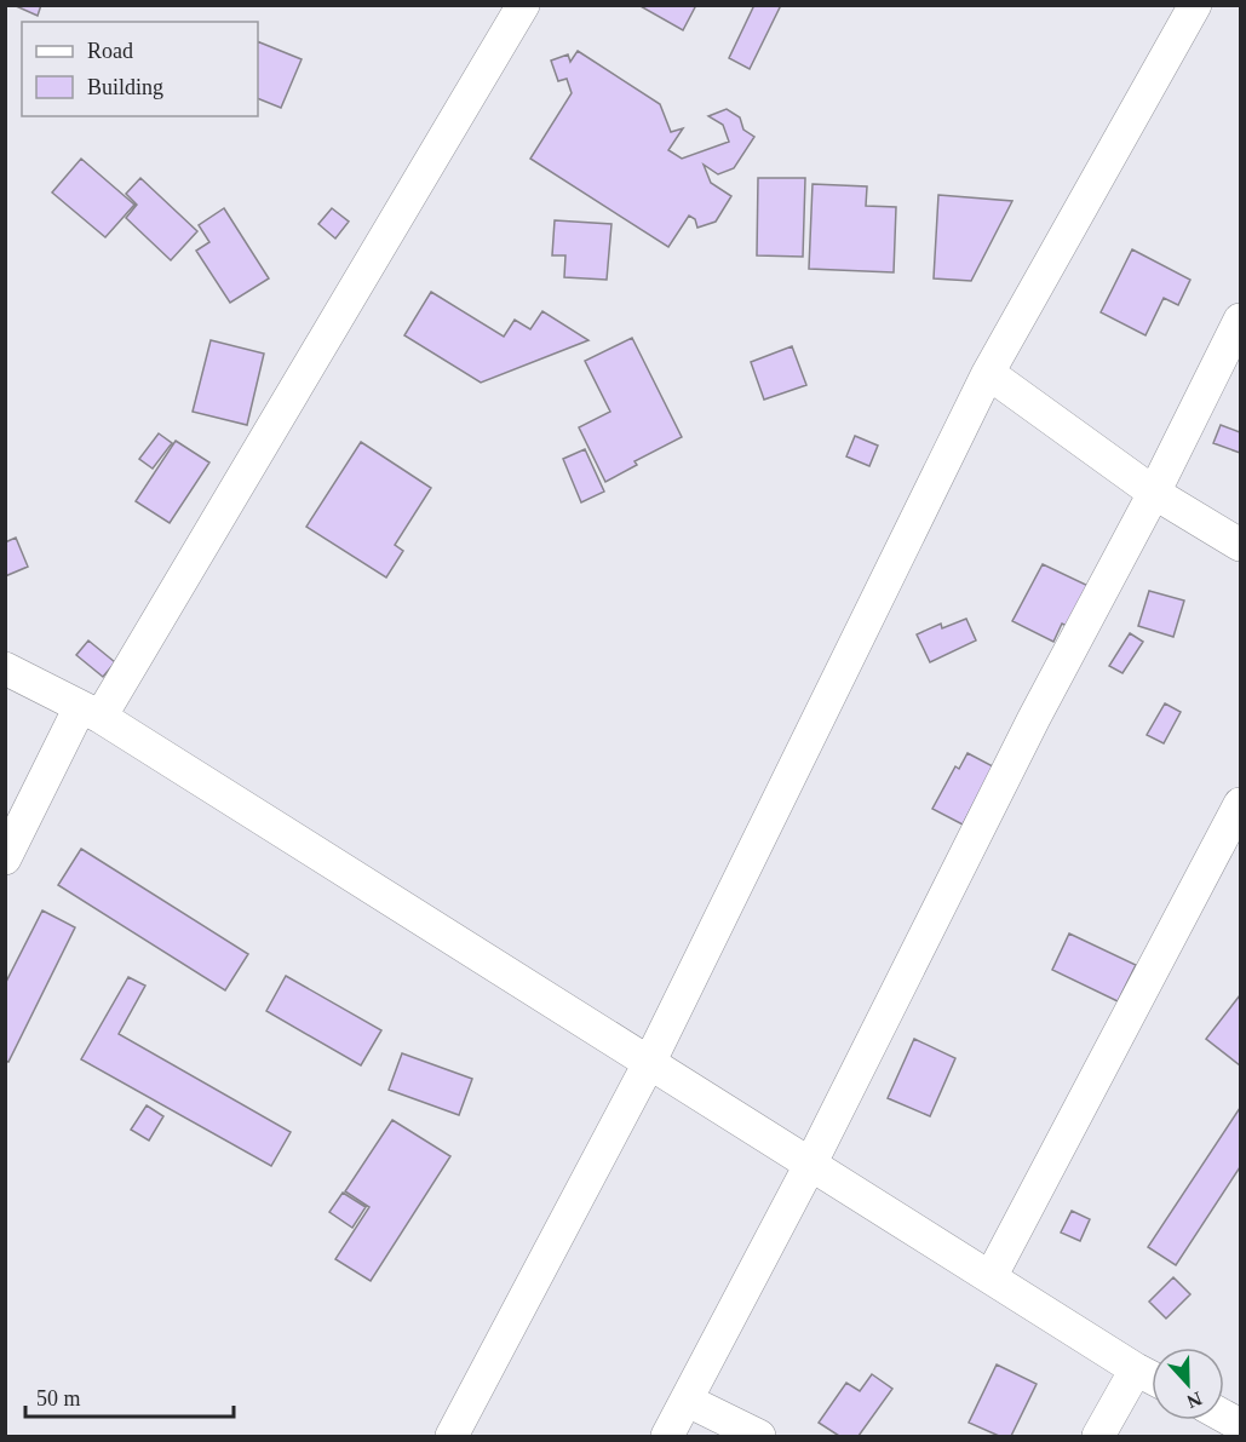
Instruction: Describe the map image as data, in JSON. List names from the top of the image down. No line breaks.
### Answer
{"legend":["Road","Building"],"scale_bar":"50 m","north":"bottom"}
